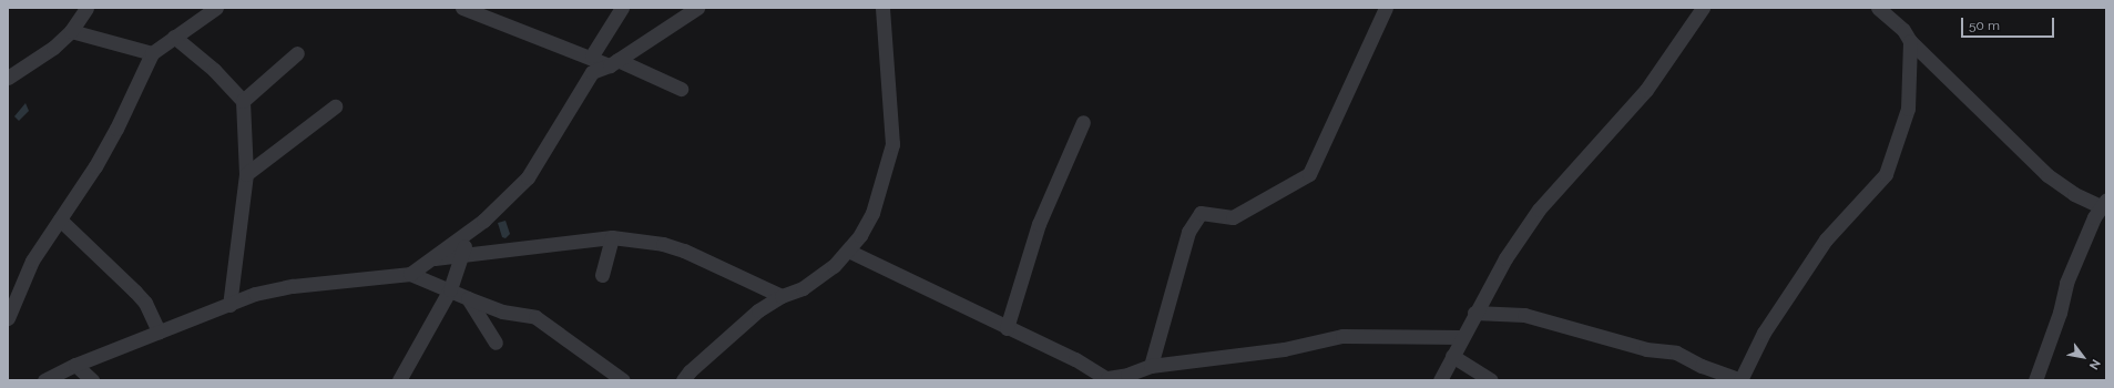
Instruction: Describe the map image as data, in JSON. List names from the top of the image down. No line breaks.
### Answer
{"scale_bar":"50 m","north":"bottom right"}
